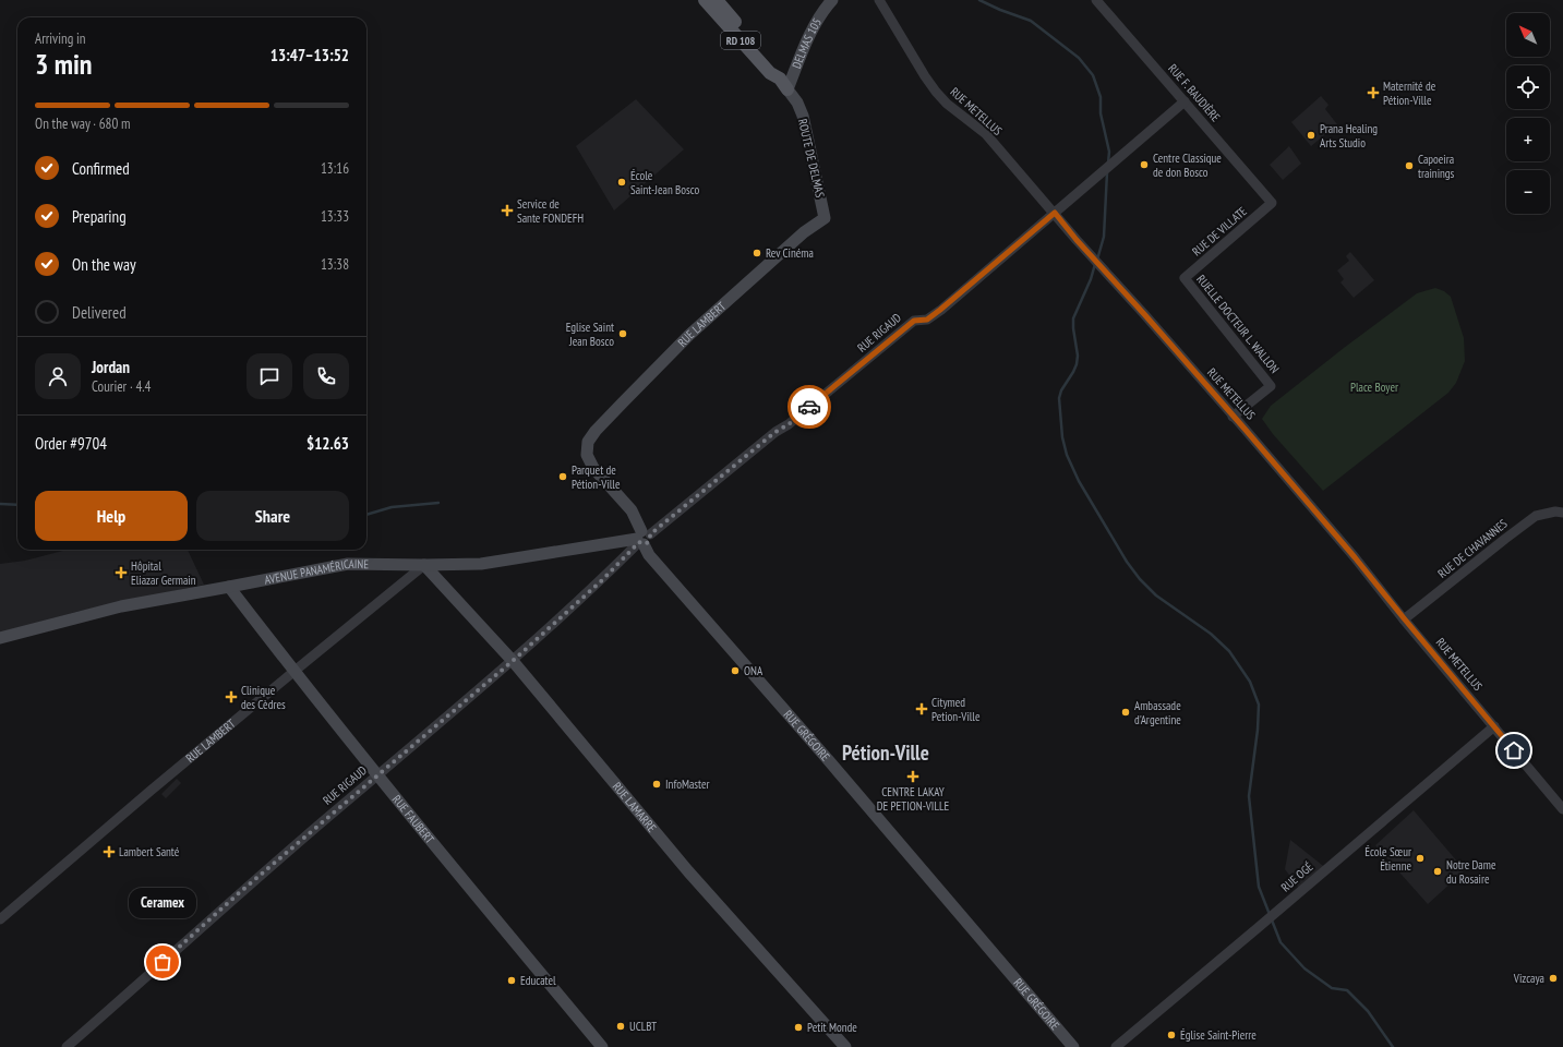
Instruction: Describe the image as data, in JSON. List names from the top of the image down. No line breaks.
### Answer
{"streets":{"main road":["RD 108","DELMAS 105","ROUTE DE DELMAS","RUE LAMBERT","AVENUE PANAMÉRICAINE","RUE GRÉGOIRE","RUE LAMARRE","RUE FAUBERT"],"street":["RUE F. BAUDIÈRE","RUE METELLUS","RUE DE VILLATE","RUELLE DOCTEUR L. WALLON","RUE RIGAUD","RUE DE CHAVANNES","RUE OGÉ"]},"crossings":[["DELMAS 105","ROUTE DE DELMAS"],["RUE F. BAUDIÈRE","RUE DE VILLATE"],["RUE F. BAUDIÈRE","RUE RIGAUD"],["RUE METELLUS","RUELLE DOCTEUR L. WALLON"],["RUE METELLUS","RUE RIGAUD"],["RUE METELLUS","RUE DE CHAVANNES"],["RUE METELLUS","RUE OGÉ"],["ROUTE DE DELMAS","RUE LAMBERT"],["RUE DE VILLATE","RUELLE DOCTEUR L. WALLON"],["RUE LAMBERT","AVENUE PANAMÉRICAINE"],["RUE LAMBERT","RUE GRÉGOIRE"],["RUE LAMBERT","RUE LAMARRE"],["RUE LAMBERT","RUE FAUBERT"],["RUE RIGAUD","AVENUE PANAMÉRICAINE"],["RUE RIGAUD","RUE GRÉGOIRE"],["RUE RIGAUD","RUE LAMARRE"],["RUE RIGAUD","RUE FAUBERT"],["AVENUE PANAMÉRICAINE","RUE GRÉGOIRE"],["AVENUE PANAMÉRICAINE","RUE LAMARRE"],["AVENUE PANAMÉRICAINE","RUE FAUBERT"]],"districts":["Pétion-Ville"],"parks":["Place Boyer"],"places":{"health":["Maternité de Pétion-Ville","Service de Sante FONDEFH","Hôpital Eliazar Germain","Clinique des Cèdres","Citymed Petion-Ville","CENTRE LAKAY DE PETION-VILLE","Lambert Santé"],"other":["Prana Healing Arts Studio","Centre Classique de don Bosco","Capoeira trainings","École Saint-Jean Bosco","Rev Cinéma","Eglise Saint Jean Bosco","Parquet de Pétion-Ville","ONA","Ambassade d'Argentine","InfoMaster","École Sœur Étienne","Notre Dame du Rosaire","Ceramex","Vizcaya","Educatel","UCLBT","Petit Monde","Église Saint-Pierre"]},"north":"top left","page":{"map_buttons":["+","−"],"heading":["3 min","Arriving in","13:47–13:52"],"panel":["Jordan","Courier · 4.4","Order #9704","$12.63"],"bar":"On the way · 680 m","list":[["Confirmed","13:16"],["Preparing","13:33"],["On the way","13:38"],"Delivered"],"buttons":["Help","Share"],"bubble":"Ceramex"}}
